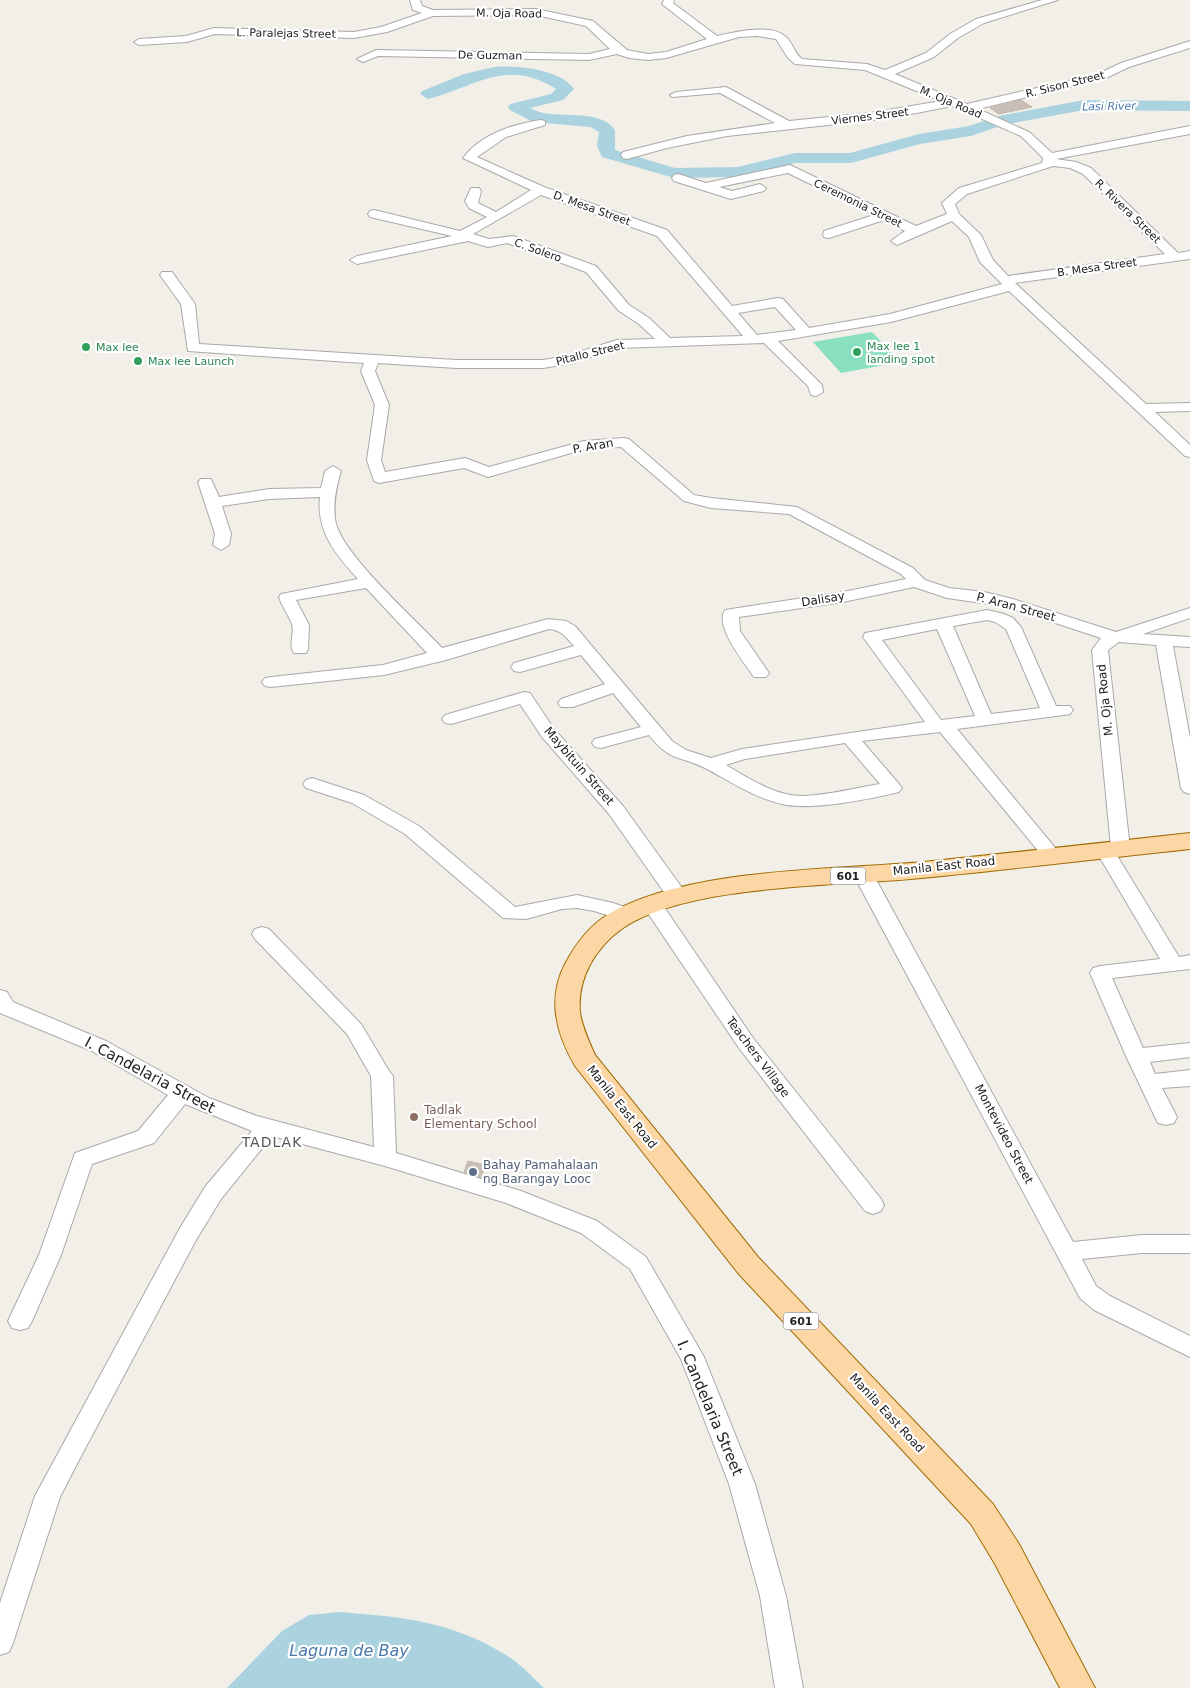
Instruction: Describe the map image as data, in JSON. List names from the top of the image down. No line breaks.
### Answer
{"streets":{"main road":["Manila East Road","601"],"street":["M. Oja Road","L. Paralejas Street","De Guzman","R. Sison Street","Viernes Street","Ceremonia Street","D. Mesa Street","R. Rivera Street","C. Solero","B. Mesa Street","Pitallo Street","P. Aran","Dalisay","P. Aran Street","Maybituin Street","Teachers Village","I. Candelaria Street","Montevideo Street"]},"crossings":[["M. Oja Road","L. Paralejas Street"],["M. Oja Road","R. Sison Street"],["M. Oja Road","Viernes Street"],["M. Oja Road","R. Rivera Street"],["M. Oja Road","P. Aran Street"],["M. Oja Road","Manila East Road"],["D. Mesa Street","Pitallo Street"],["R. Rivera Street","B. Mesa Street"],["C. Solero","Pitallo Street"],["B. Mesa Street","Pitallo Street"],["Pitallo Street","P. Aran"],["P. Aran","Dalisay"],["P. Aran","P. Aran Street"],["Dalisay","P. Aran Street"],["Maybituin Street","Manila East Road"],["Manila East Road","Teachers Village"],["Manila East Road","Montevideo Street"]],"districts":["TADLAK"],"water":["Lasi River","Laguna de Bay"],"places":["Max lee","Max lee 1 landing spot","Max lee Launch","Tadlak Elementary School","Bahay Pamahalaan ng Barangay Looc"]}
